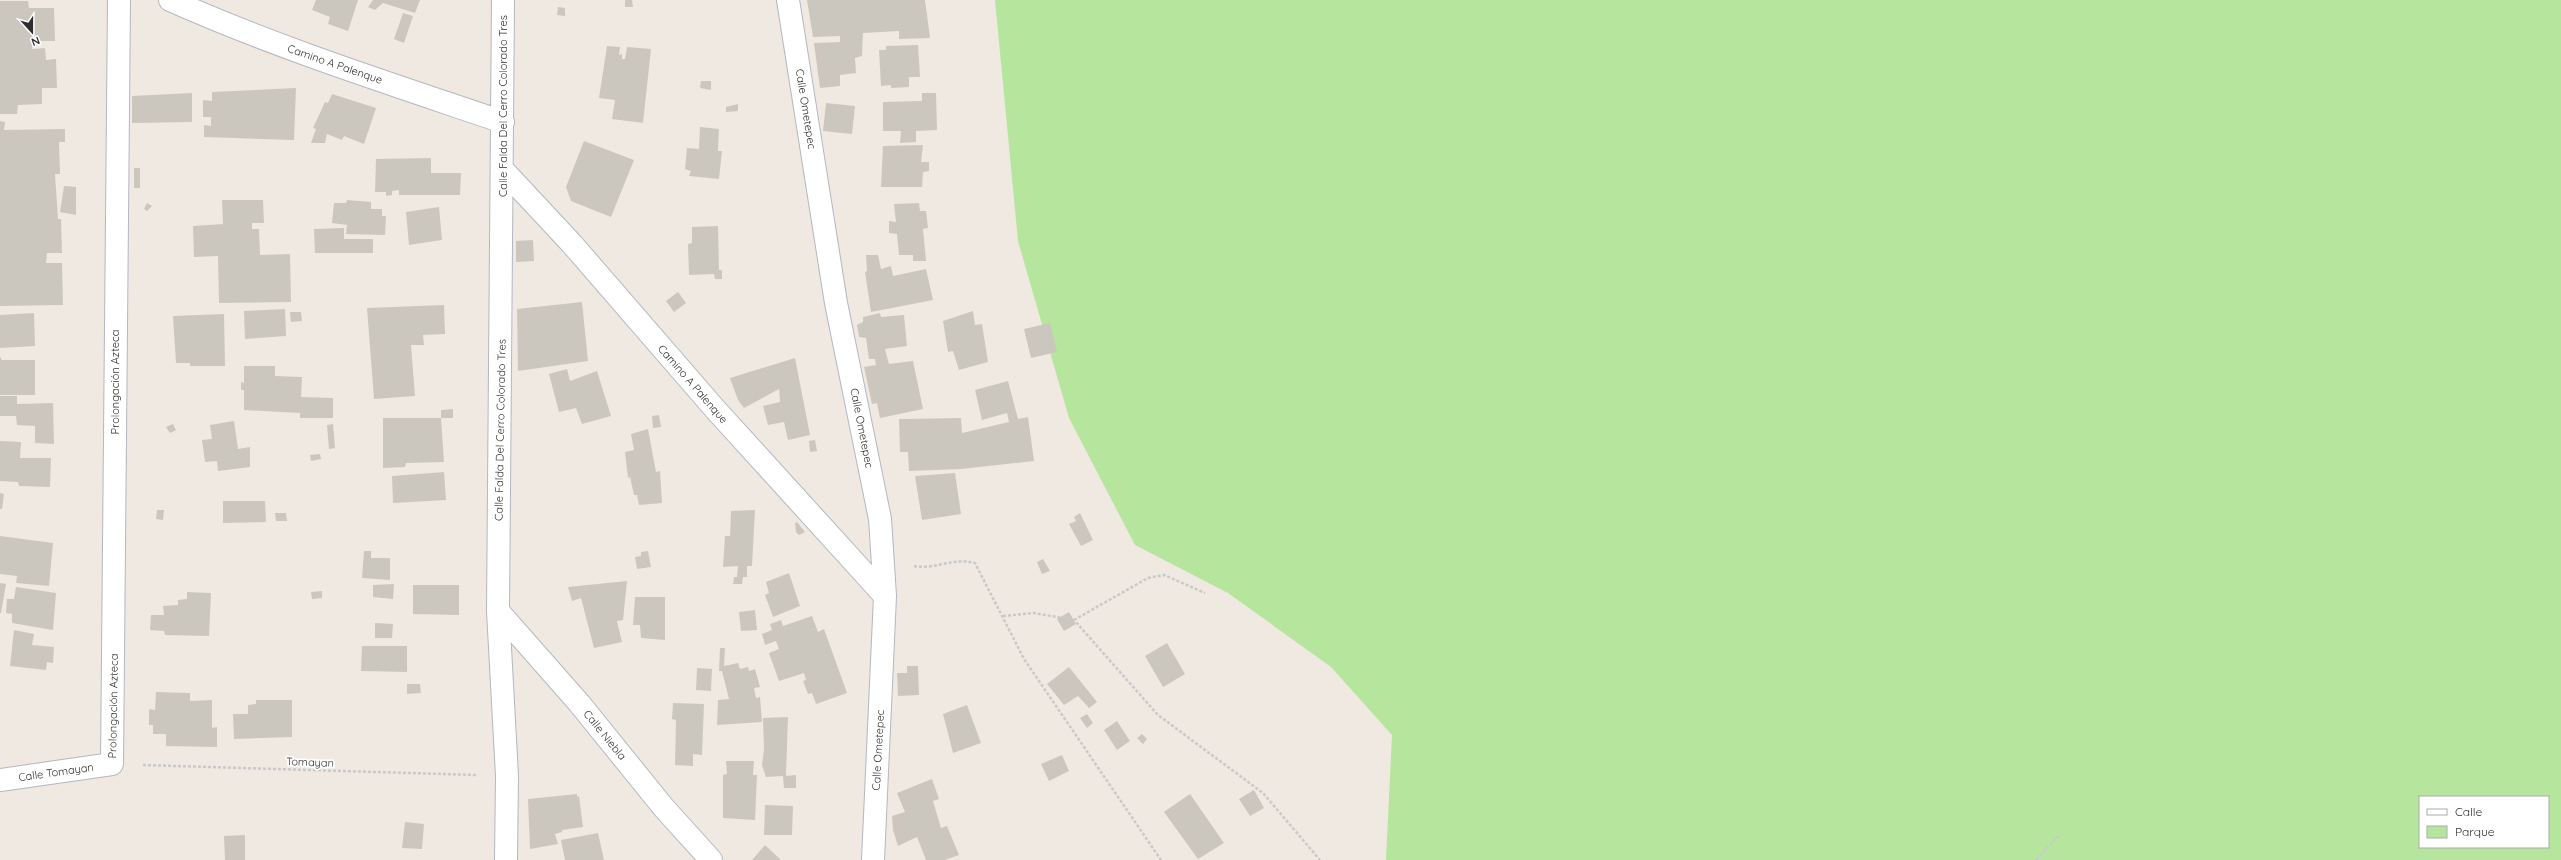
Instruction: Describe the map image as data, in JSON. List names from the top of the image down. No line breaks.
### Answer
{"streets":{"street":["Camino A Palenque","Calle Falda Del Cerro Colorado Tres","Calle Ometepec","Prolongación Azteca","Calle Niebla","Calle Tomayan"],"path":["Tomayan"]},"crossings":[["Camino A Palenque","Calle Falda Del Cerro Colorado Tres"],["Camino A Palenque","Calle Ometepec"],["Calle Falda Del Cerro Colorado Tres","Calle Niebla"],["Calle Falda Del Cerro Colorado Tres","Tomayan"],["Prolongación Azteca","Tomayan"],["Prolongación Azteca","Calle Tomayan"],["Tomayan","Calle Tomayan"]],"legend":["Calle","Parque"],"north":"bottom"}
